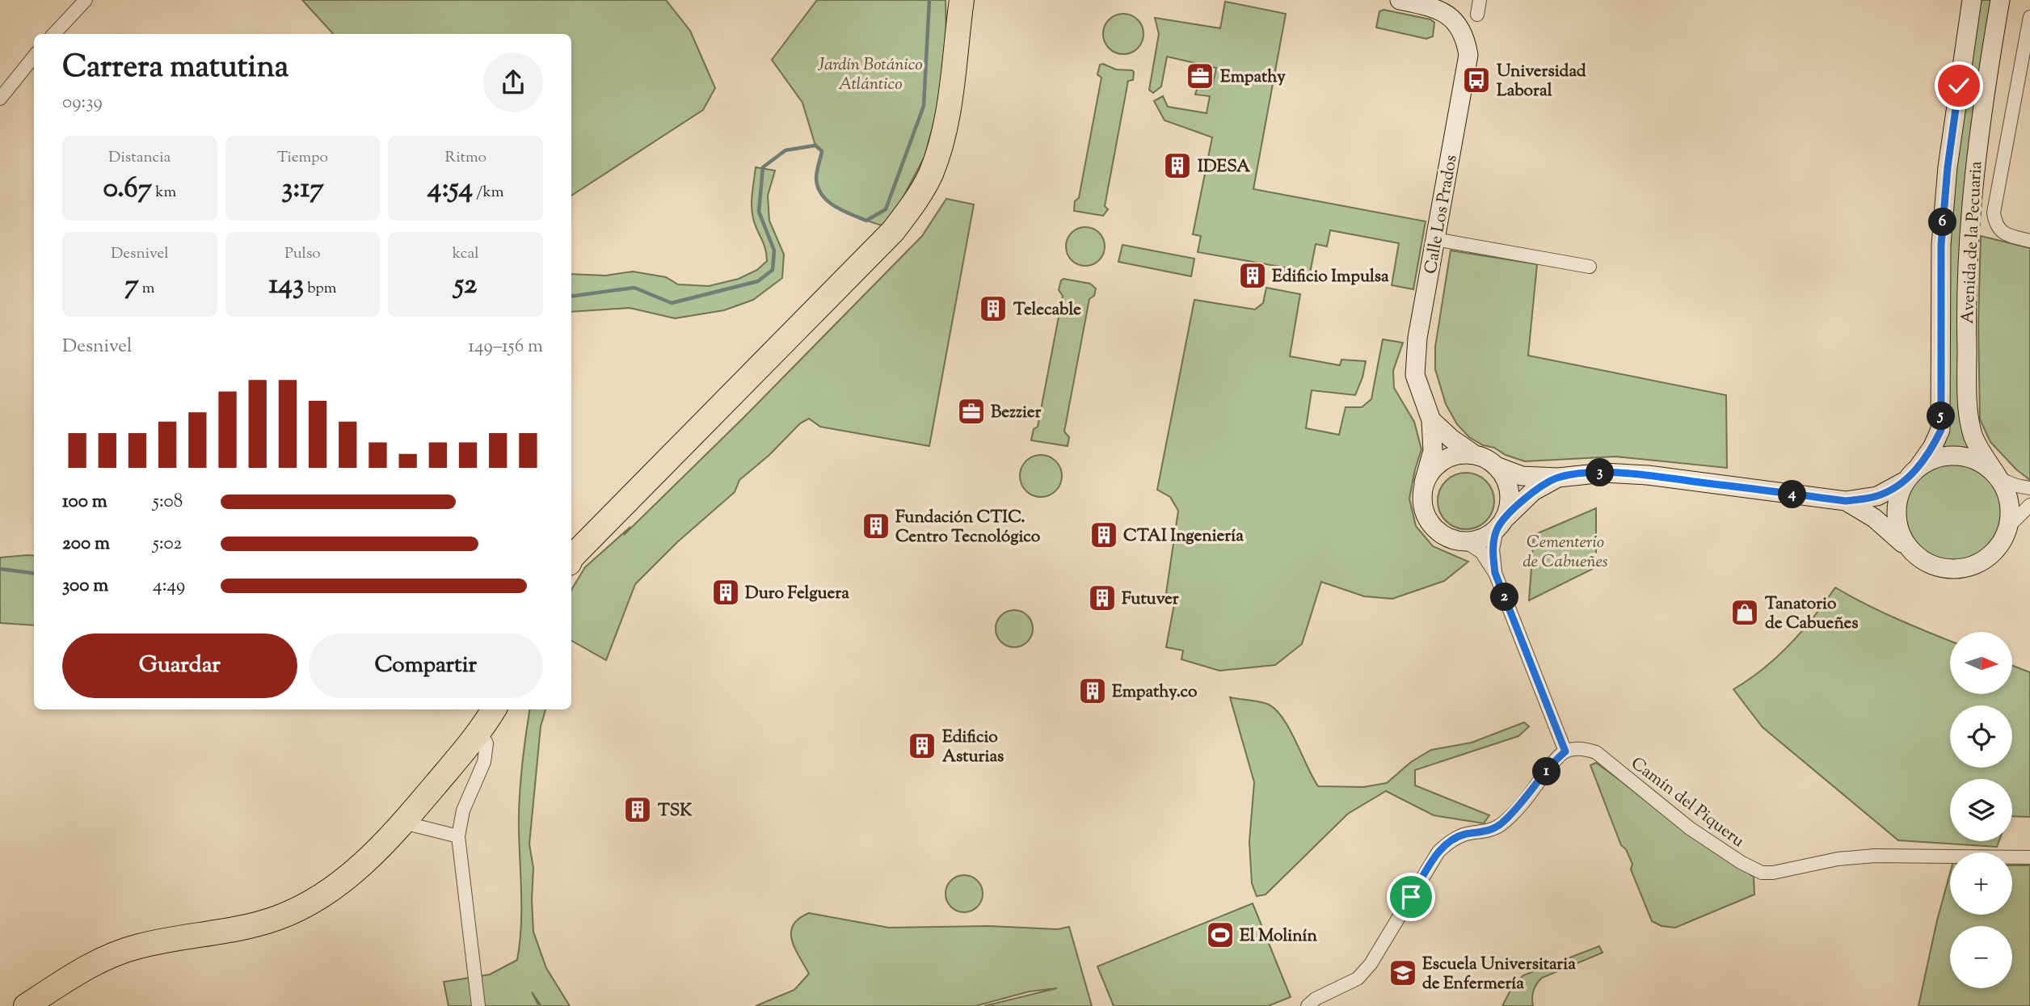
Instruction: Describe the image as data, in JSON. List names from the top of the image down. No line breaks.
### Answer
{"streets":{"street":["Calle Los Prados","Avenida de la Pecuaria","Camín del Piqueru"]},"parks":["Jardín Botánico Atlántico","Cementerio de Cabueñes"],"places":{"office":["Empathy","Bezzier"],"bus stop":["Universidad Laboral"],"building":["IDESA","Edificio Impulsa","Telecable","Fundación CTIC. Centro Tecnológico","CTAI Ingeniería","Duro Felguera","Futuver","Empathy.co","Edificio Asturias","TSK"],"shop":["Tanatorio de Cabueñes"],"sports":["El Molinín"],"school or university":["Escuela Universitaria de Enfermería"]},"north":"right","page":{"heading":["Carrera matutina","09:39"],"stats":[["Distancia","0.67 km"],["Tiempo","3:17"],["Ritmo","4:54 /km"],["Desnivel","7 m"],["Pulso","143 bpm"],["kcal","52"]],"pins":["6","5","3","4","2","1"],"chart":["Desnivel","149–156 m"],"list":[{"name":"100 m","note":"5:08"},{"name":"200 m","note":"5:02"},{"name":"300 m","note":"4:49"}],"buttons":["Guardar","Compartir"],"map_buttons":["+","−"]}}
